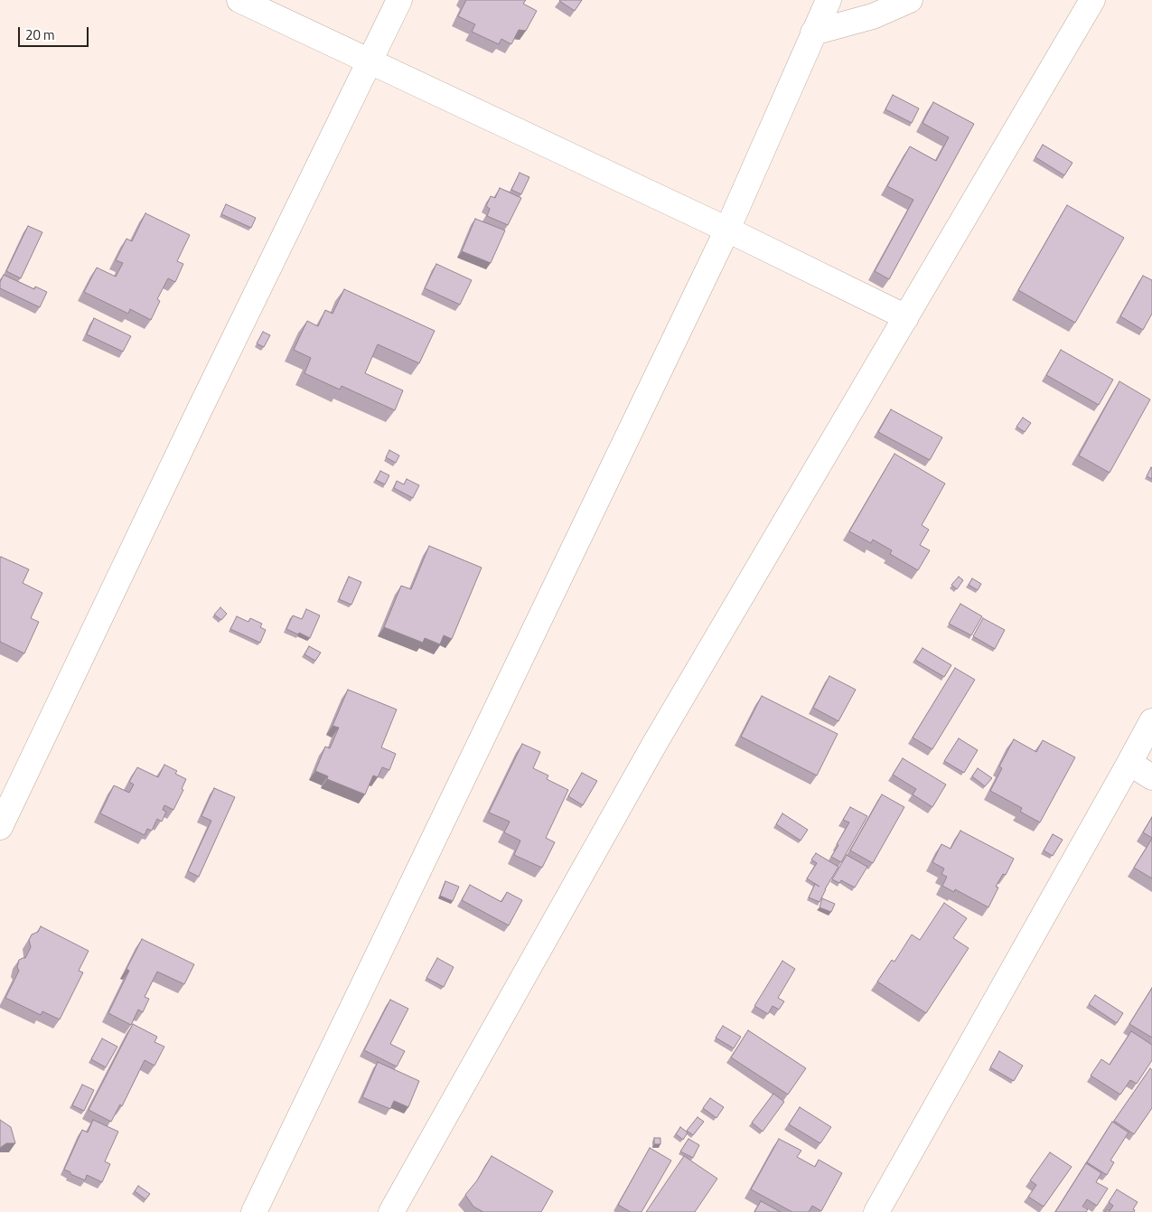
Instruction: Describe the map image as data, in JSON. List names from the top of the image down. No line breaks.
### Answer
{"scale_bar":"20 m"}
